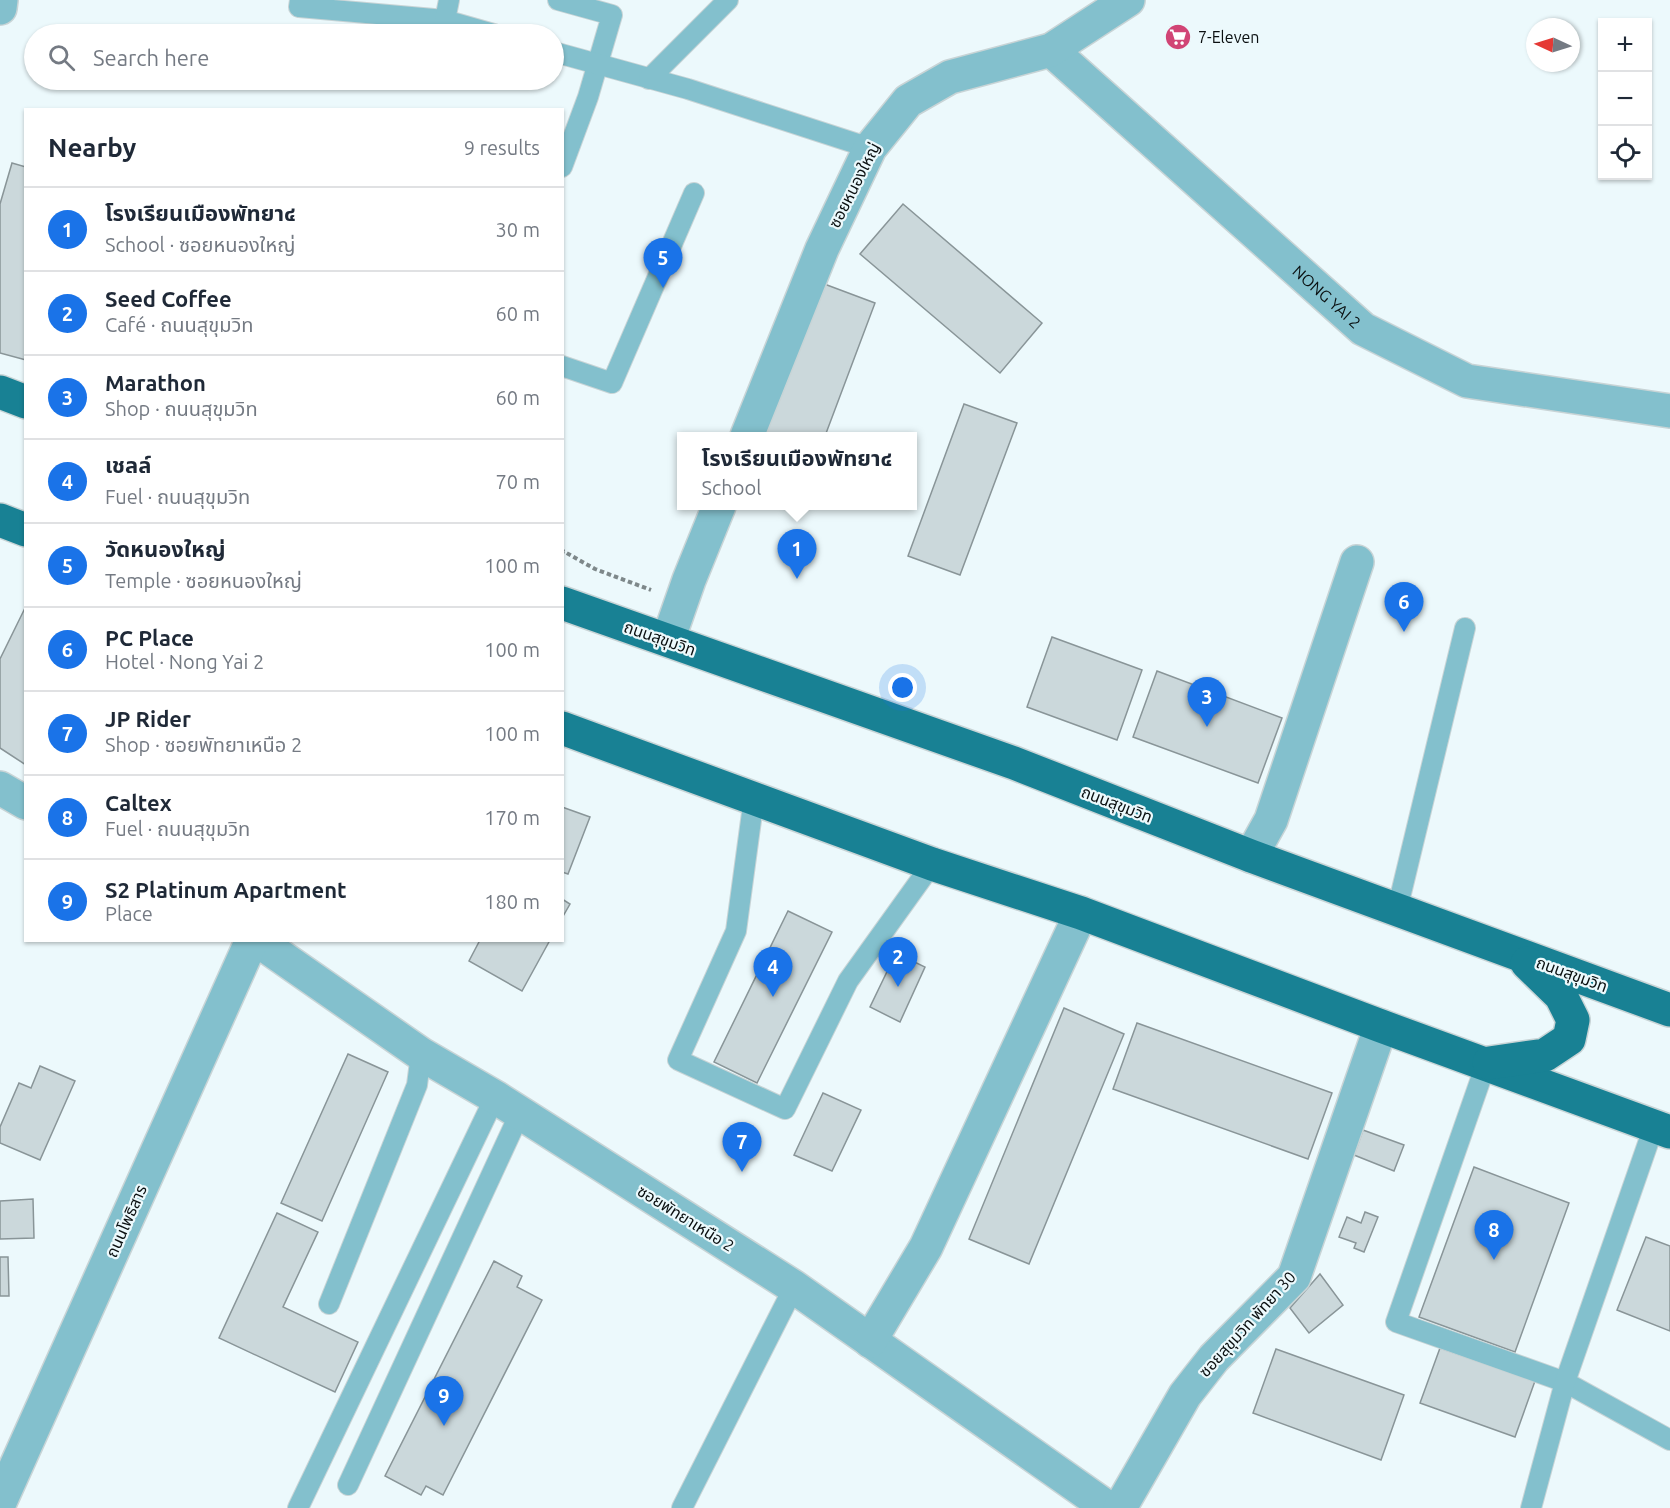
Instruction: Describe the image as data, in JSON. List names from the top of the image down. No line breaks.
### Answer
{"streets":{"highway":["ถนนสุขุมวิท"],"street":["ซอยหนองใหญ่","NONG YAI 2","ซอยพัทยาเหนือ 2","ถนนโพธิสาร","ซอยสุขุมวิท พัทยา 30"]},"crossings":[["ซอยหนองใหญ่","NONG YAI 2"]],"places":{"supermarket":["7-Eleven"]},"north":"left","page":{"map_buttons":["+","−"],"search":"Search here","heading":["Nearby","9 results"],"list":[{"mark":"1","name":"โรงเรียนเมืองพัทยา๔","note":"School · ซอยหนองใหญ่","value":"30 m"},{"mark":"2","name":"Seed Coffee","note":"Café · ถนนสุขุมวิท","value":"60 m"},{"mark":"3","name":"Marathon","note":"Shop · ถนนสุขุมวิท","value":"60 m"},{"mark":"4","name":"เชลล์","note":"Fuel · ถนนสุขุมวิท","value":"70 m"},{"mark":"5","name":"วัดหนองใหญ่","note":"Temple · ซอยหนองใหญ่","value":"100 m"},{"mark":"6","name":"PC Place","note":"Hotel · Nong Yai 2","value":"100 m"},{"mark":"7","name":"JP Rider","note":"Shop · ซอยพัทยาเหนือ 2","value":"100 m"},{"mark":"8","name":"Caltex","note":"Fuel · ถนนสุขุมวิท","value":"170 m"},{"mark":"9","name":"S2 Platinum Apartment","note":"Place","value":"180 m"}],"pins":["5","1","6","3","2","4","7","8","9"],"popup":["โรงเรียนเมืองพัทยา๔","School"]}}
